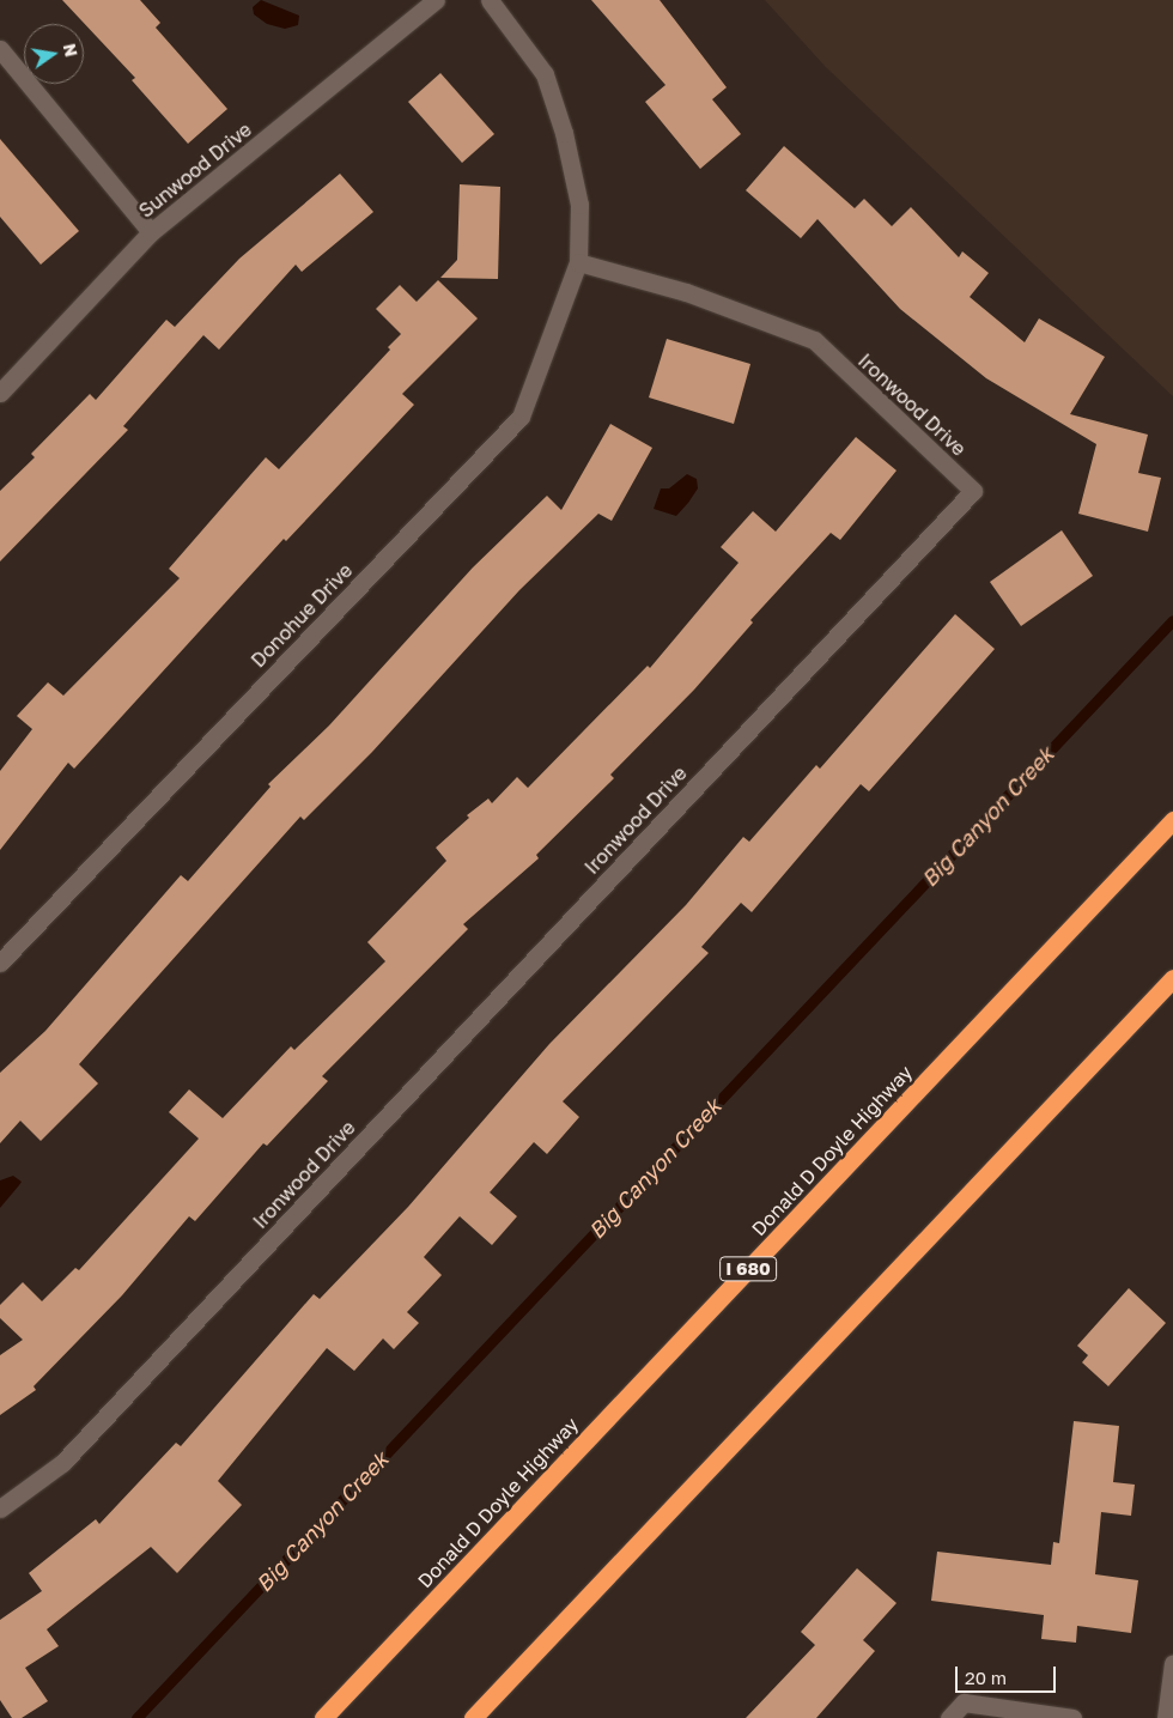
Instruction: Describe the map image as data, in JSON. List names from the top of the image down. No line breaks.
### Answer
{"streets":{"highway":["Donald D Doyle Highway","I 680"],"street":["Sunwood Drive","Ironwood Drive","Donohue Drive"]},"crossings":[["Ironwood Drive","Donohue Drive"]],"water":["Big Canyon Creek"],"scale_bar":"20 m","north":"right"}
